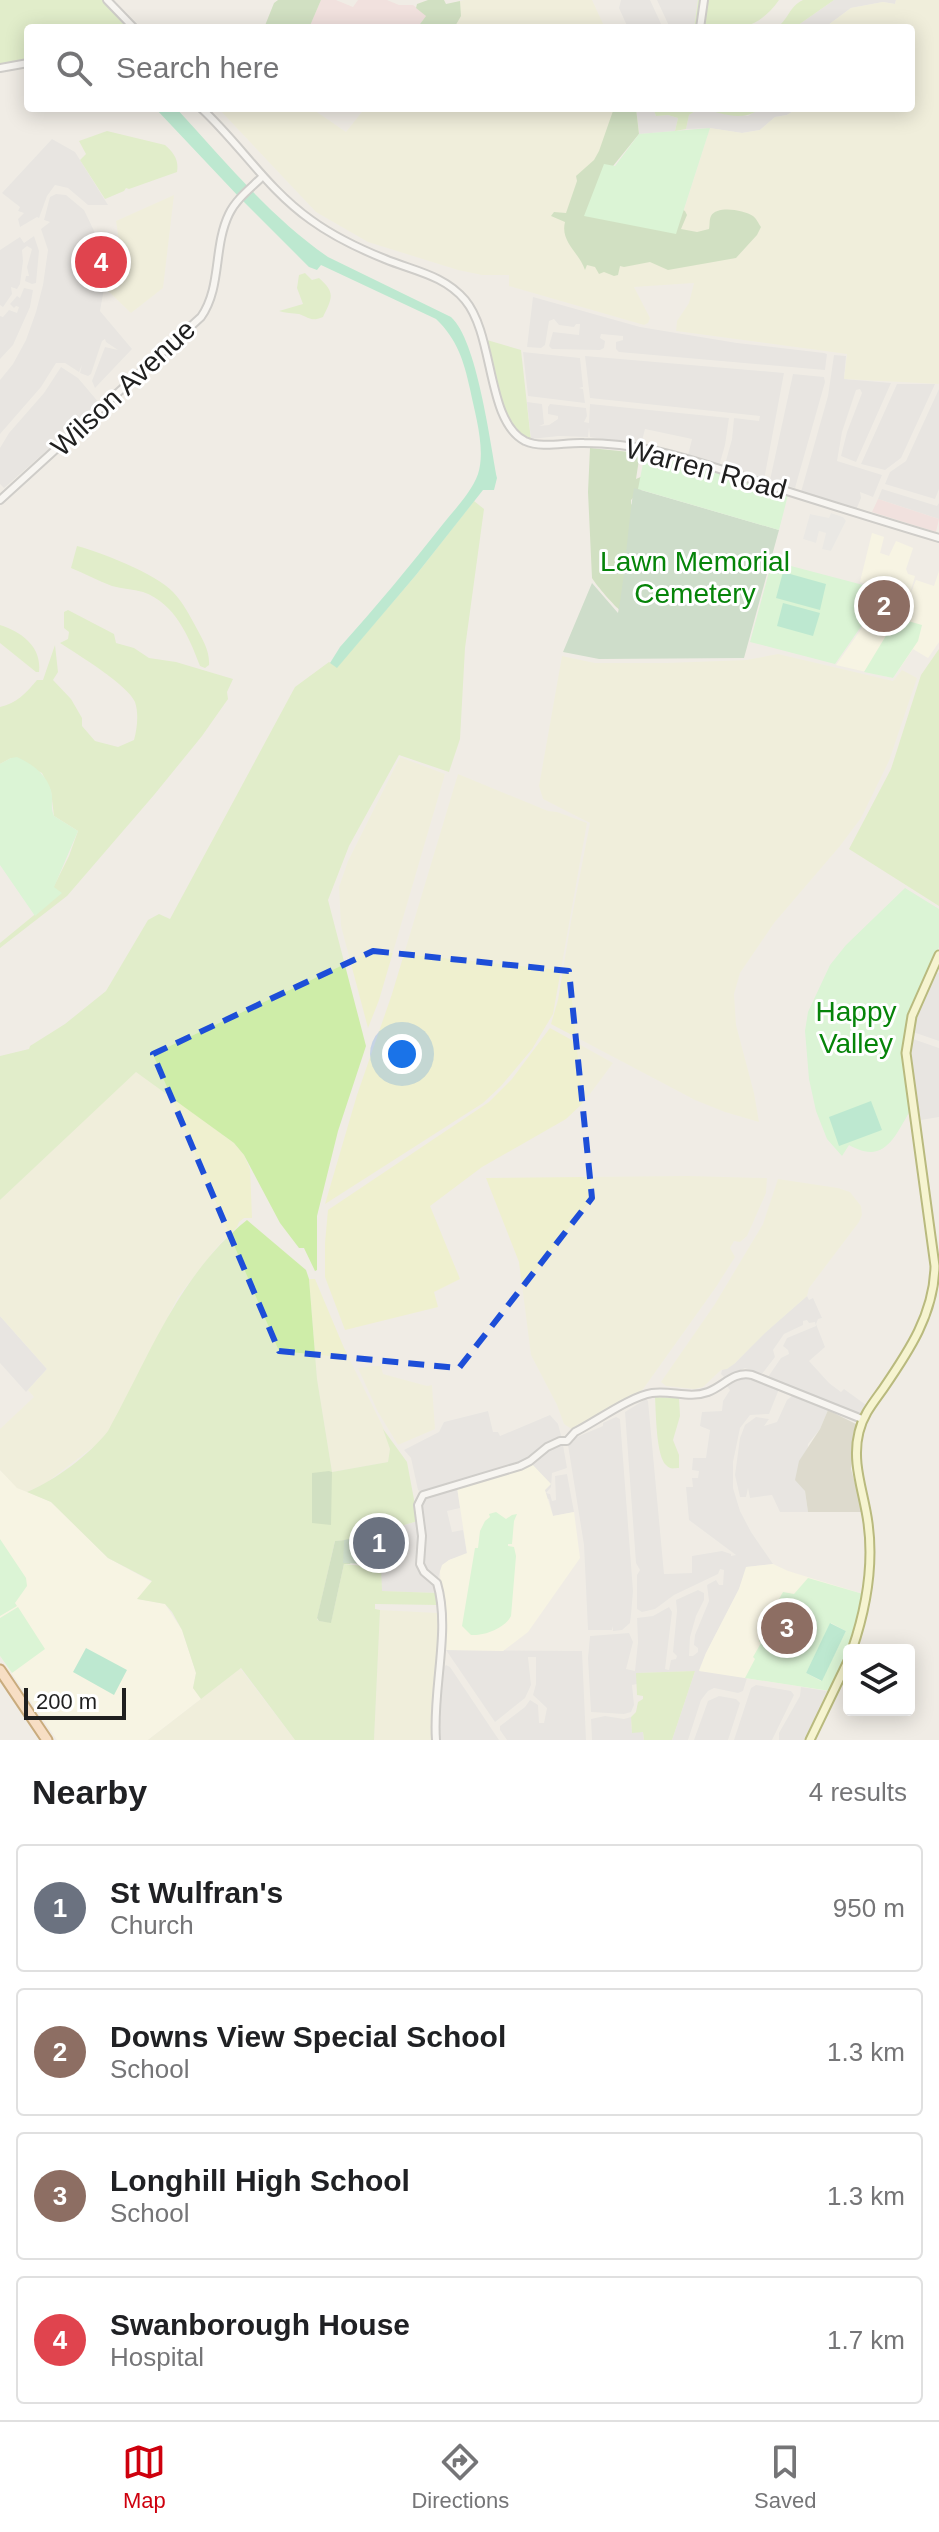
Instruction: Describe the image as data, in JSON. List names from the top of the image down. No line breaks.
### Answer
{"streets":{"street":["Wilson Avenue","Warren Road"]},"crossings":[["Wilson Avenue","Warren Road"]],"parks":["Lawn Memorial Cemetery","Happy Valley"],"scale_bar":"200 m","page":{"search":"Search here","pins":["4","2","1","3"],"scale":"200 m","heading":["Nearby","4 results"],"list":[{"mark":"1","name":"St Wulfran's","note":"Church","value":"950 m"},{"mark":"2","name":"Downs View Special School","note":"School","value":"1.3 km"},{"mark":"3","name":"Longhill High School","note":"School","value":"1.3 km"},{"mark":"4","name":"Swanborough House","note":"Hospital","value":"1.7 km"}],"nav":["Map","Directions","Saved"]}}
